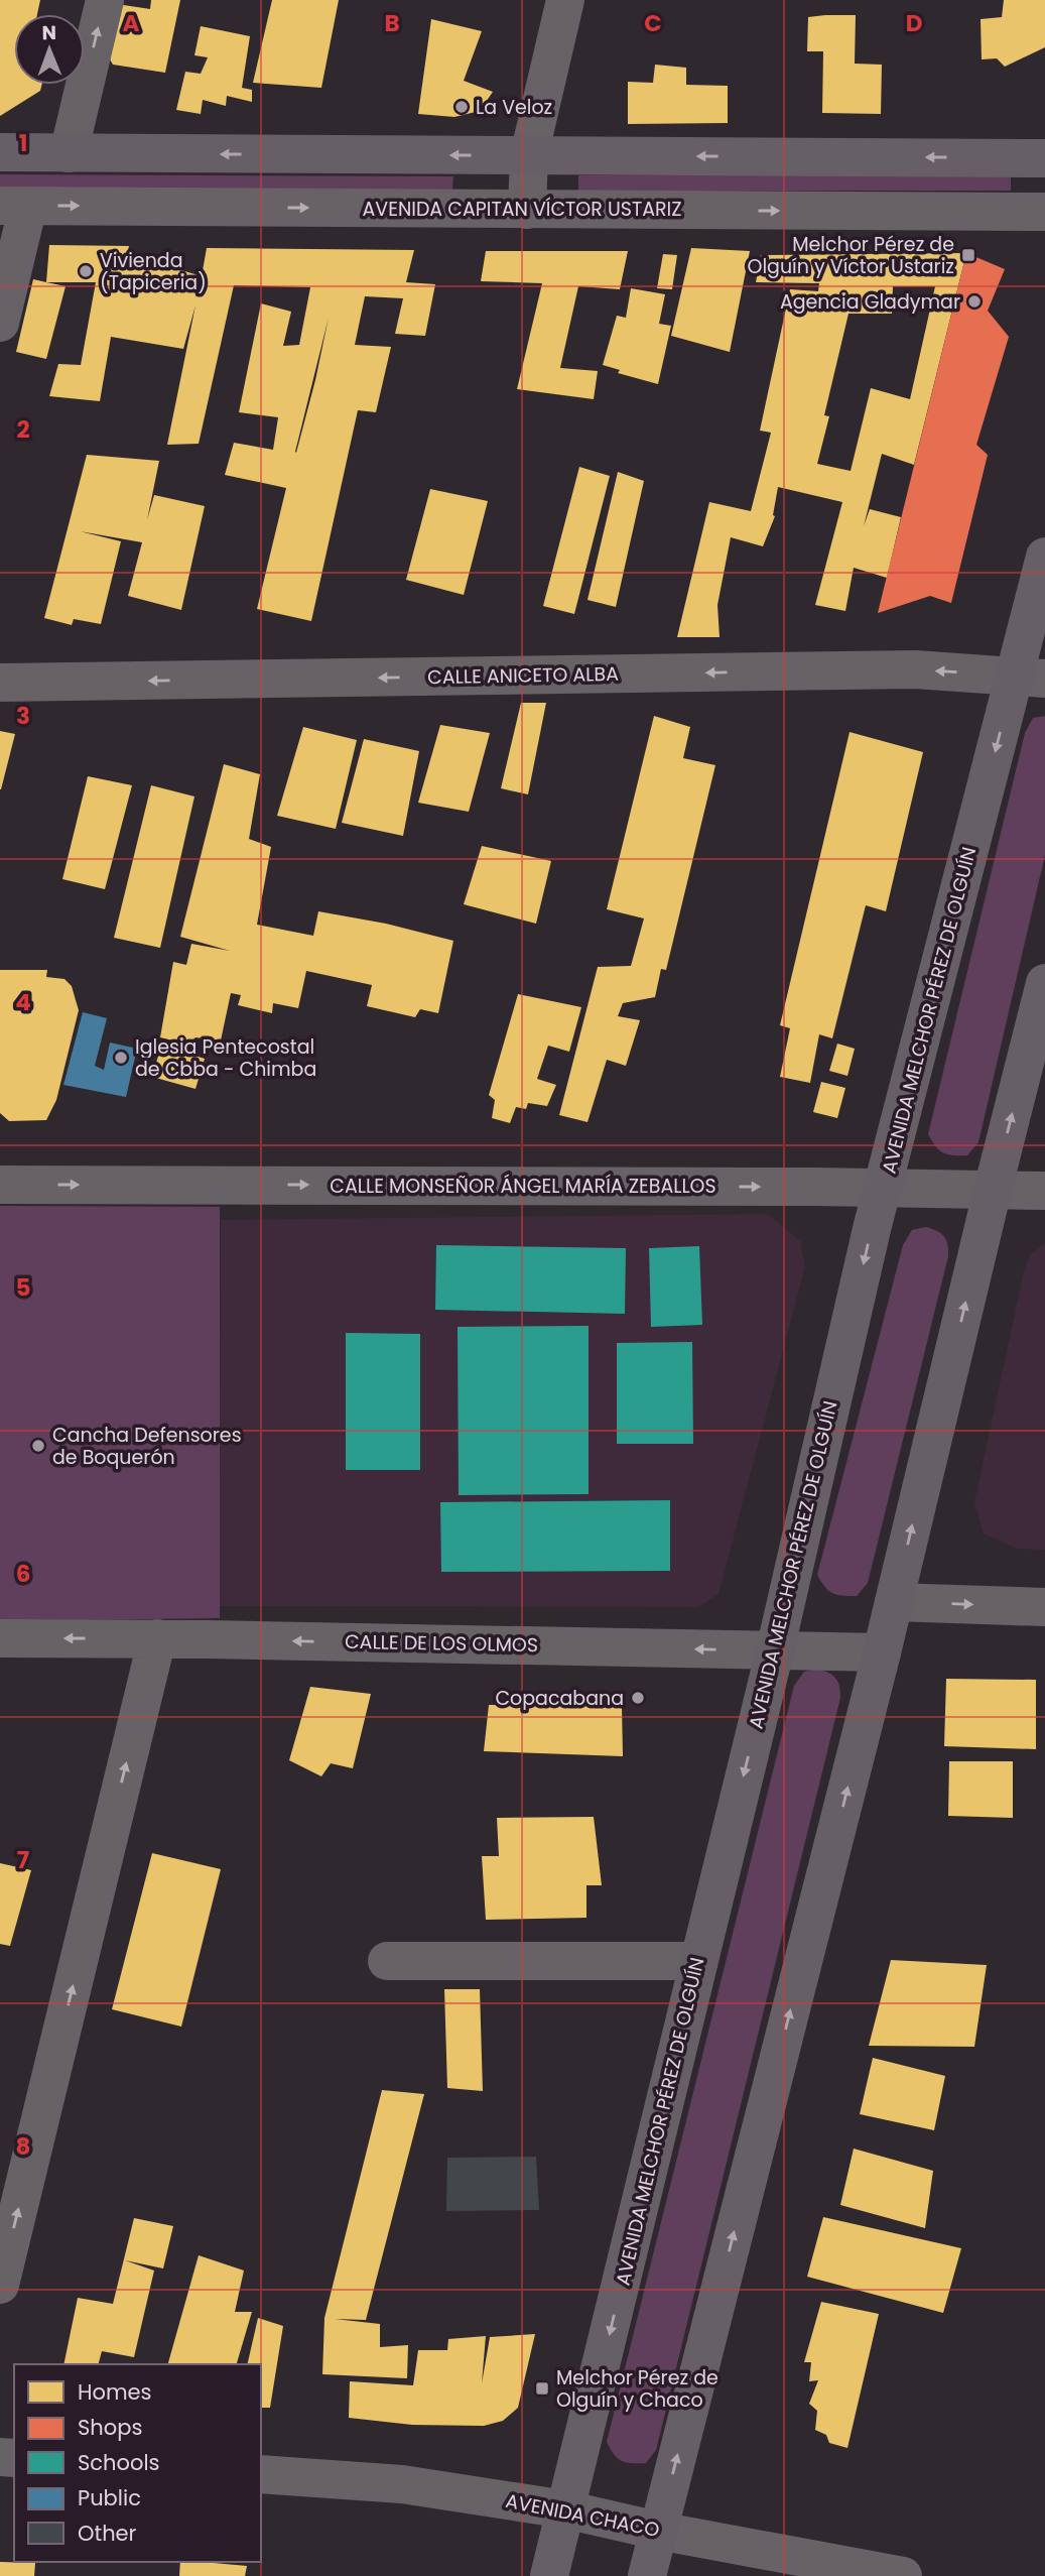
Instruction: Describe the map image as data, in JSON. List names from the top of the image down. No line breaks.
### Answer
{"streets":{"highway":["AVENIDA MELCHOR PÉREZ DE OLGUÍN"],"main road":["AVENIDA CAPITAN VÍCTOR USTARIZ"],"street":["CALLE ANICETO ALBA","CALLE MONSEÑOR ÁNGEL MARÍA ZEBALLOS","CALLE DE LOS OLMOS","AVENIDA CHACO"]},"crossings":[["CALLE ANICETO ALBA","AVENIDA MELCHOR PÉREZ DE OLGUÍN"],["AVENIDA MELCHOR PÉREZ DE OLGUÍN","CALLE MONSEÑOR ÁNGEL MARÍA ZEBALLOS"],["AVENIDA MELCHOR PÉREZ DE OLGUÍN","CALLE DE LOS OLMOS"],["AVENIDA MELCHOR PÉREZ DE OLGUÍN","AVENIDA CHACO"]],"one_way":["AVENIDA CAPITAN VÍCTOR USTARIZ","CALLE ANICETO ALBA","CALLE MONSEÑOR ÁNGEL MARÍA ZEBALLOS"],"places":{"other":["La Veloz","Vivienda (Tapiceria)","Agencia Gladymar","Iglesia Pentecostal de Cbba - Chimba","Cancha Defensores de Boquerón","Copacabana"],"transit":["Melchor Pérez de Olguín y Víctor Ustariz","Melchor Pérez de Olguín y Chaco"]},"legend":["Homes","Shops","Schools","Public","Other"],"north":"top","grid":{"columns":["A","B","C","D"],"rows":["1","2","3","4","5","6","7","8"]}}
